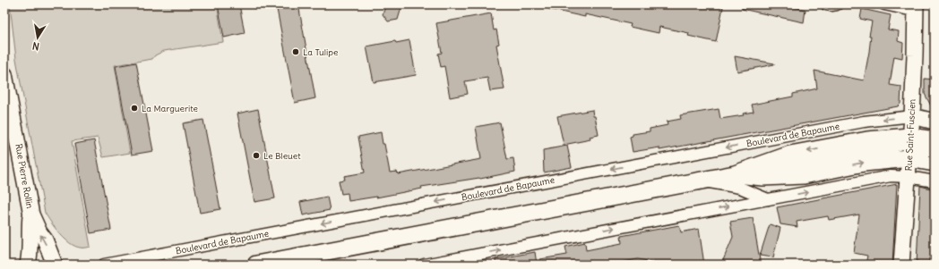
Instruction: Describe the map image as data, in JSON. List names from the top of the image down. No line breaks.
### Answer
{"streets":{"main road":["Boulevard de Bapaume","Rue Saint-Fuscien","Rue Pierre Rollin"]},"crossings":[["Boulevard de Bapaume","Rue Saint-Fuscien"]],"places":["La Tulipe","La Marguerite","Le Bleuet"],"north":"bottom"}
